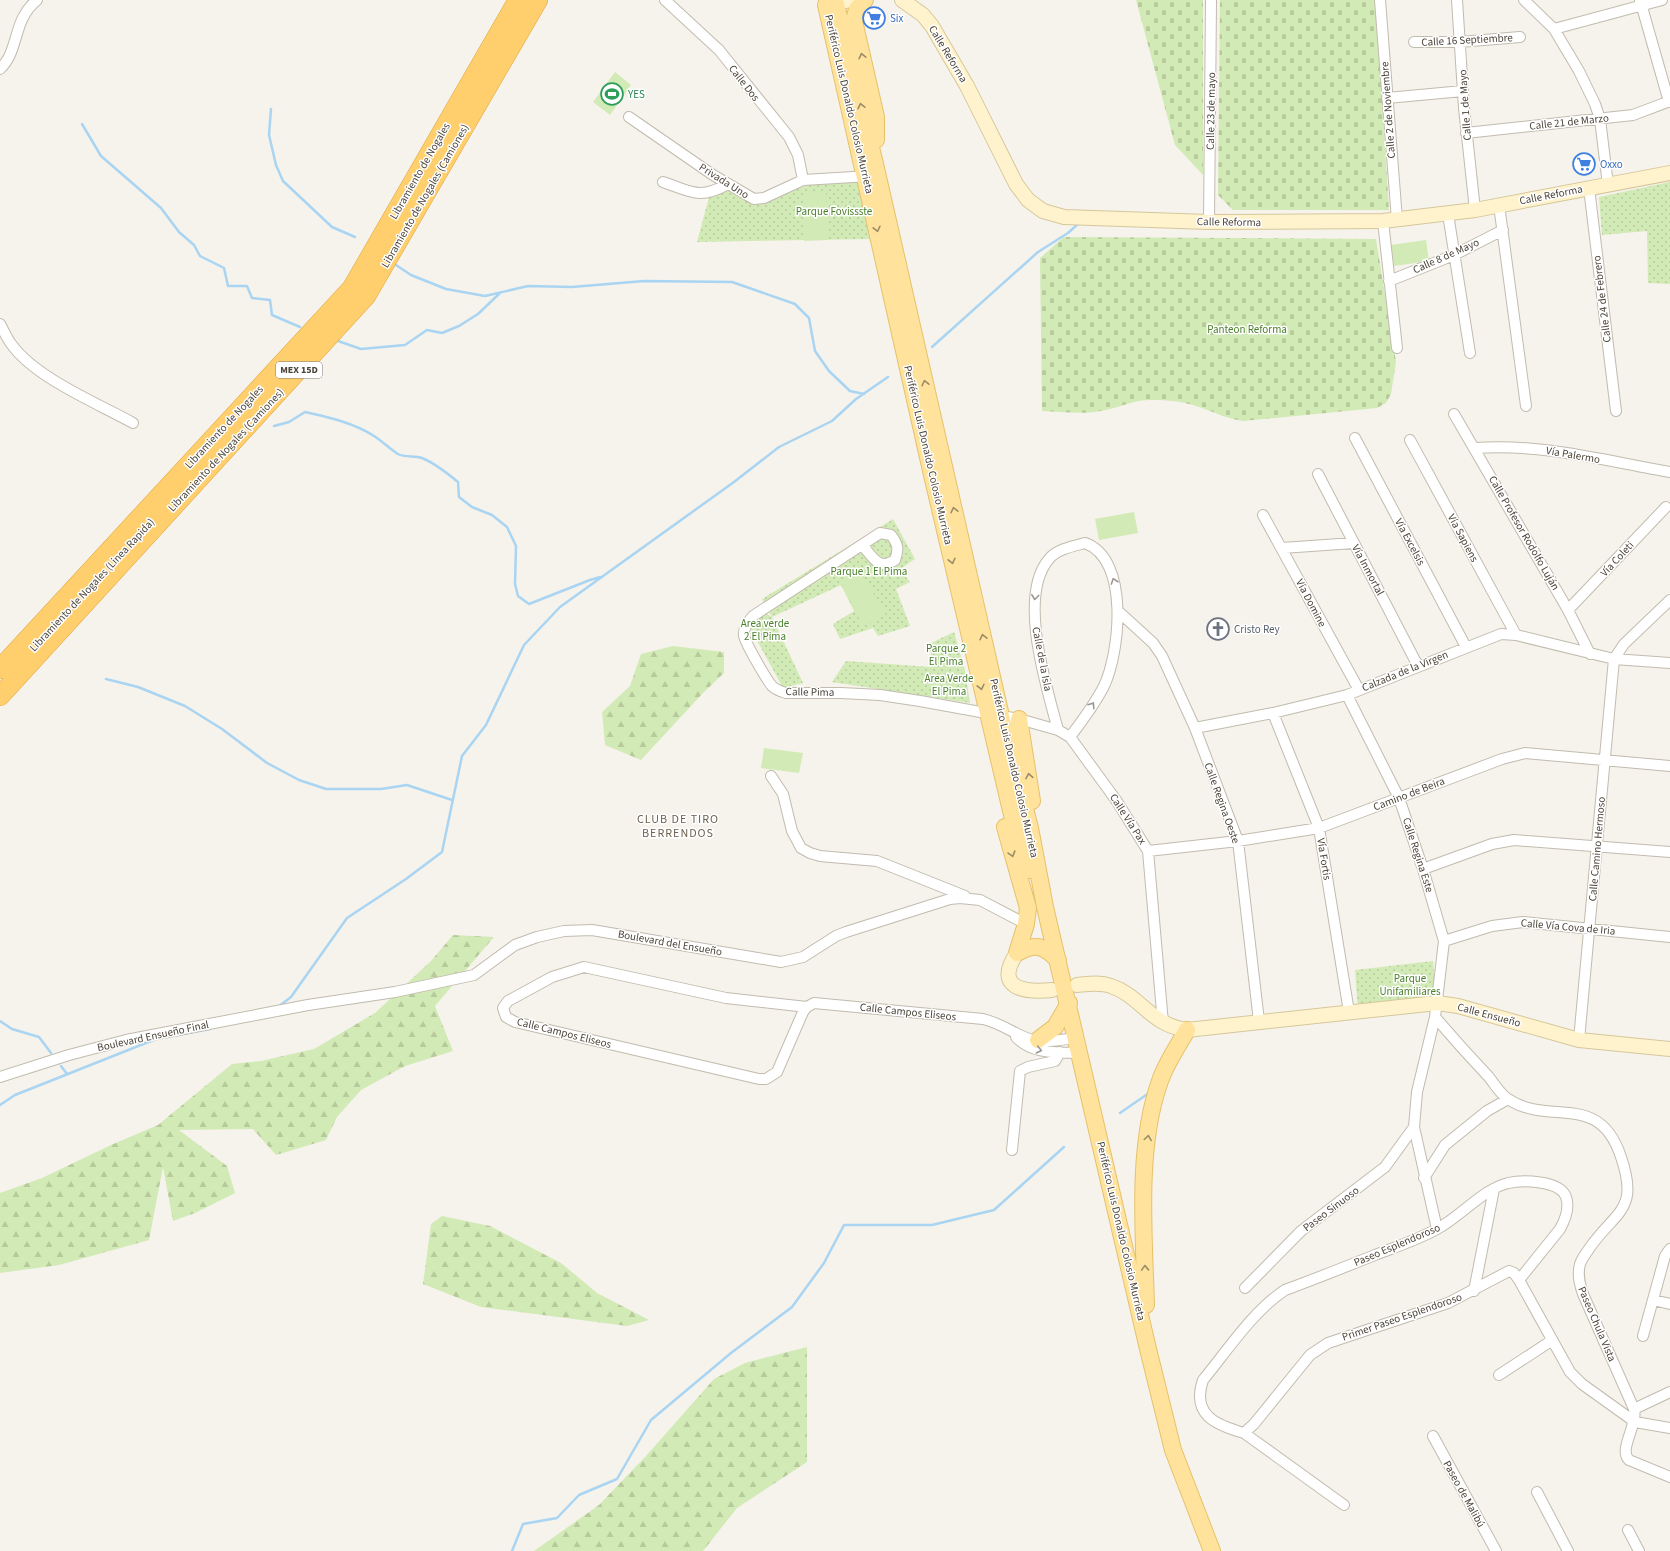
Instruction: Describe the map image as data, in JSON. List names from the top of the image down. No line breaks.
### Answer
{"streets":{"highway":["Libramiento de Nogales","Libramiento de Nogales (Camiones)","MEX 15D","Libramiento de Nogales (Linea Rapida)"],"main road":["Periférico Luis Donaldo Colosio Murrieta"],"street":["Calle 16 Septiembre","Calle Reforma","Calle Dos","Calle 1 de Mayo","Calle 2 de Noviembre","Calle 23 de mayo","Calle 21 de Marzo","Privada Uno","Calle 8 de Mayo","Calle 24 de Febrero","Vía Palermo","Calle Profesor Rodolfo Luján","Vía Sapiens","Vía Excelsis","Vía Coleti","Vía Inmortal","Vía Domine","Calle de la Isla","Calzada de la Virgen","Calle Pima","Camino de Beira","Calle Regina Oeste","Calle Vía Pax","Calle Camino Hermoso","Calle Regina Este","Vía Fortis","Calle Vía Cova de Iria","Boulevard del Ensueño","Calle Campos Eliseos","Calle Ensueño","Boulevard Ensueño Final","Paseo Sinuoso","Paseo Esplendoroso","Primer Paseo Esplendoroso","Paseo Chula Vista","Paseo de Malibú"]},"crossings":[["Calle 16 Septiembre","Calle 1 de Mayo"],["Calle Reforma","Calle 1 de Mayo"],["Calle Reforma","Calle 2 de Noviembre"],["Calle Reforma","Calle 23 de mayo"],["Calle Reforma","Calle 24 de Febrero"],["Calle Dos","Privada Uno"],["Periférico Luis Donaldo Colosio Murrieta","Privada Uno"],["Periférico Luis Donaldo Colosio Murrieta","Calle Pima"],["Periférico Luis Donaldo Colosio Murrieta","Calle Vía Pax"],["Periférico Luis Donaldo Colosio Murrieta","Calle Campos Eliseos"],["Calle 1 de Mayo","Calle 21 de Marzo"],["Calle 2 de Noviembre","Calle 8 de Mayo"],["Vía Palermo","Calle Profesor Rodolfo Luján"],["Calle Profesor Rodolfo Luján","Vía Coleti"],["Calle Profesor Rodolfo Luján","Calzada de la Virgen"],["Vía Sapiens","Calzada de la Virgen"],["Vía Excelsis","Calzada de la Virgen"],["Vía Inmortal","Calzada de la Virgen"],["Vía Domine","Calzada de la Virgen"],["Calle de la Isla","Calle Regina Oeste"],["Calle de la Isla","Calle Vía Pax"],["Calzada de la Virgen","Calle Regina Oeste"],["Calzada de la Virgen","Calle Camino Hermoso"],["Calzada de la Virgen","Calle Regina Este"],["Calzada de la Virgen","Vía Fortis"],["Calle Pima","Calle Vía Pax"],["Camino de Beira","Calle Regina Oeste"],["Camino de Beira","Calle Vía Pax"],["Camino de Beira","Calle Camino Hermoso"],["Camino de Beira","Calle Regina Este"],["Camino de Beira","Vía Fortis"],["Calle Regina Oeste","Calle Ensueño"],["Calle Camino Hermoso","Calle Vía Cova de Iria"],["Calle Camino Hermoso","Calle Ensueño"],["Calle Regina Este","Calle Vía Cova de Iria"],["Calle Regina Este","Calle Ensueño"],["Vía Fortis","Calle Ensueño"],["Boulevard del Ensueño","Boulevard Ensueño Final"],["Paseo Esplendoroso","Primer Paseo Esplendoroso"]],"districts":["CLUB DE TIRO BERRENDOS"],"parks":["Parque Fovissste","Panteon Reforma","Parque 1 El Pima","Area verde 2 El Pima","Parque 2 El Pima","Area Verde El Pima","Parque Unifamiliares"],"places":{"supermarket":["Six","Oxxo"],"sports":["YES"],"church":["Cristo Rey"]}}
